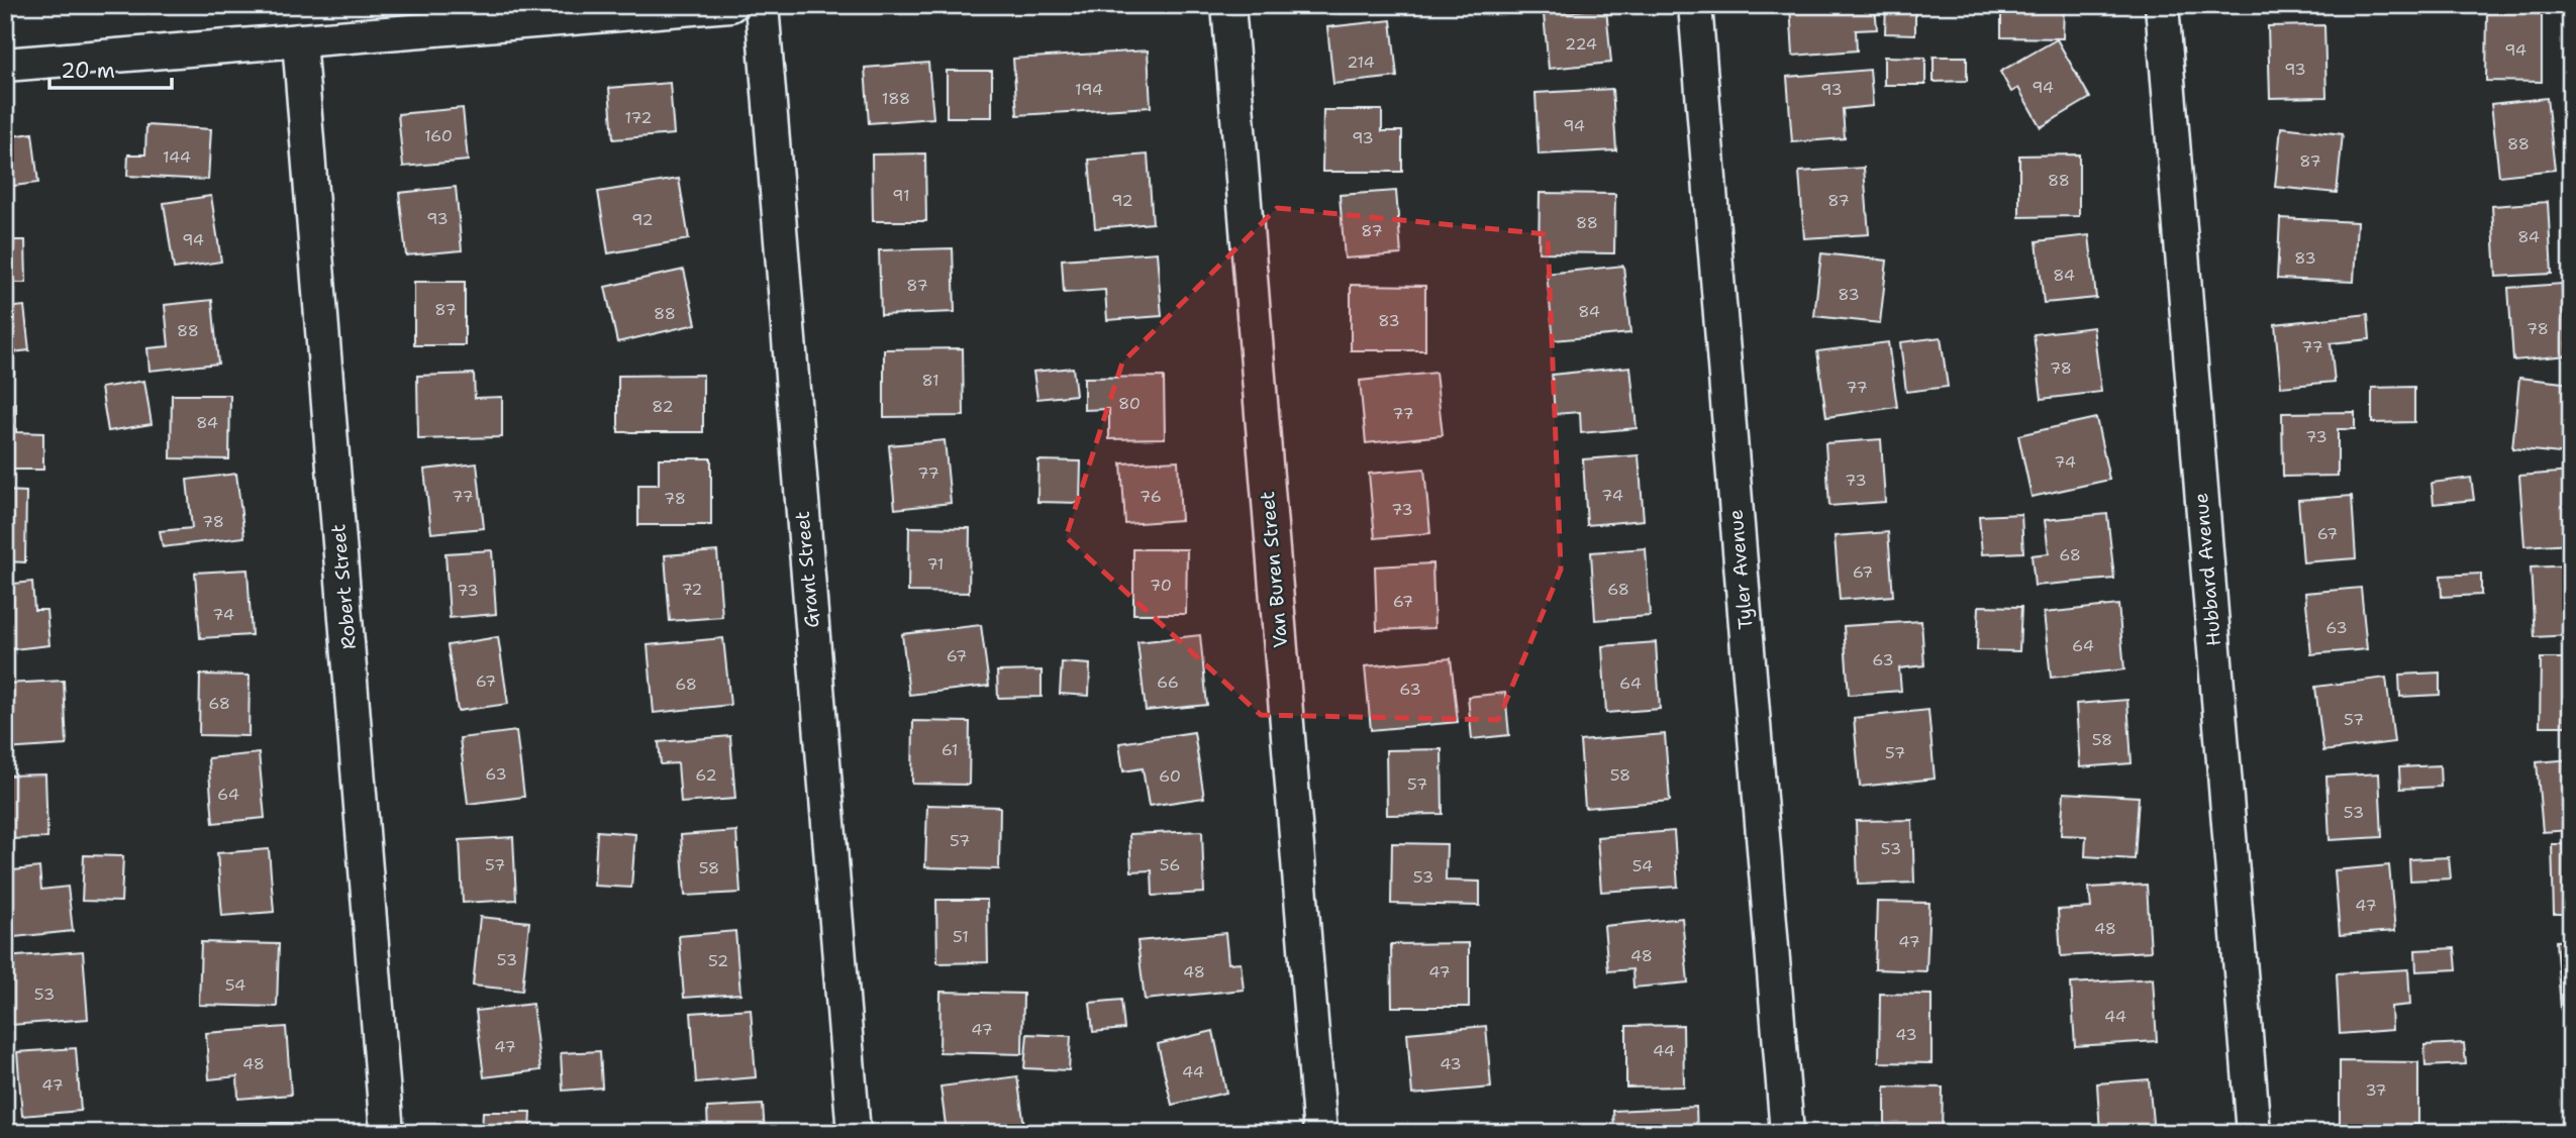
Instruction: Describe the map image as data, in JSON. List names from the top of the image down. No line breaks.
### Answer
{"streets":{"street":["Grant Street","Van Buren Street","Tyler Avenue","Hubbard Avenue","Robert Street"]},"house_numbers":["224","94","214","93","94","194","93","188","172","94","160","93","88","144","87","88","91","92","87","93","92","88","87","84","94","83","84","87","83","87","84","88","83","78","88","77","78","81","77","80","82","77","84","73","74","77","73","74","77","76","78","73","78","67","68","71","67","70","72","68","73","67","74","63","64","67","63","67","66","64","68","63","68","57","58","61","57","63","62","58","60","57","64","53","57","53","57","56","54","58","53","47","48","51","47","48","53","52","48","47","54","53","44","47","43","47","44","48","43","44","47","37"],"scale_bar":"20 m"}
